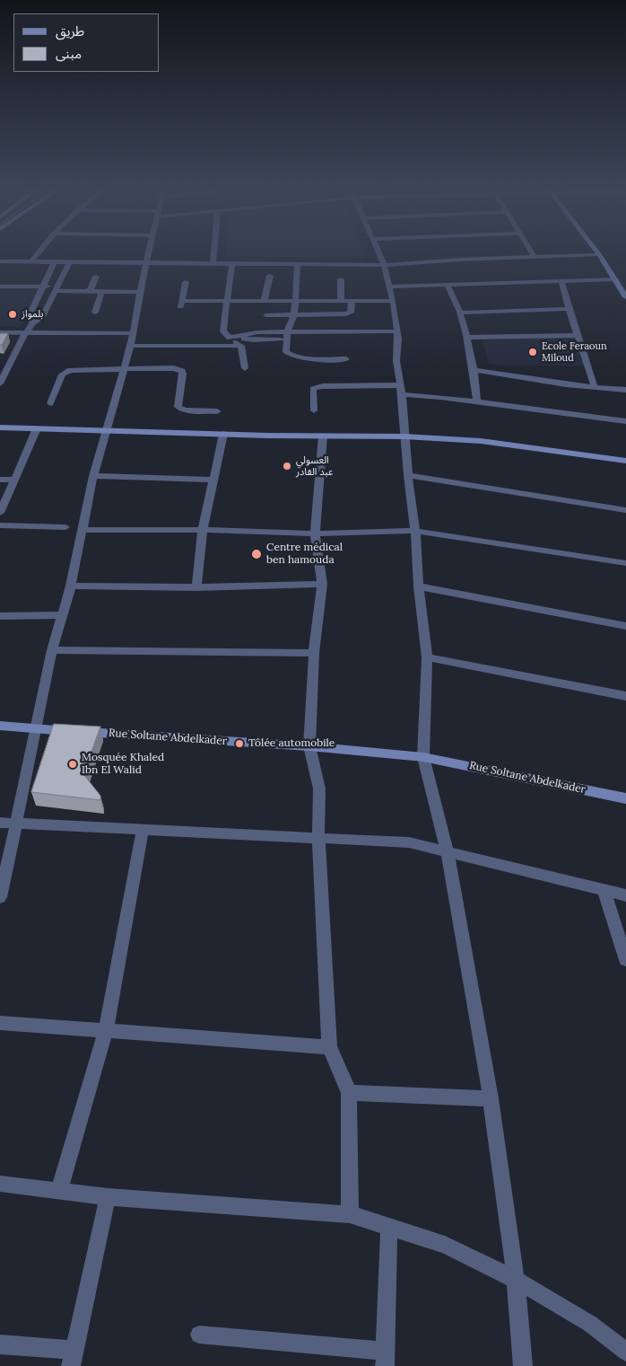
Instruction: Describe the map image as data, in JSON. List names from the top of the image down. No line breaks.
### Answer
{"streets":{"main road":["Rue Soltane Abdelkader"]},"places":["بلمواز","Ecole Feraoun Miloud","العسولي عبد القادر","Centre médical ben hamouda","Tôlée automobile","Mosquée Khaled Ibn El Walid"],"legend":["طريق","مبنى"]}
